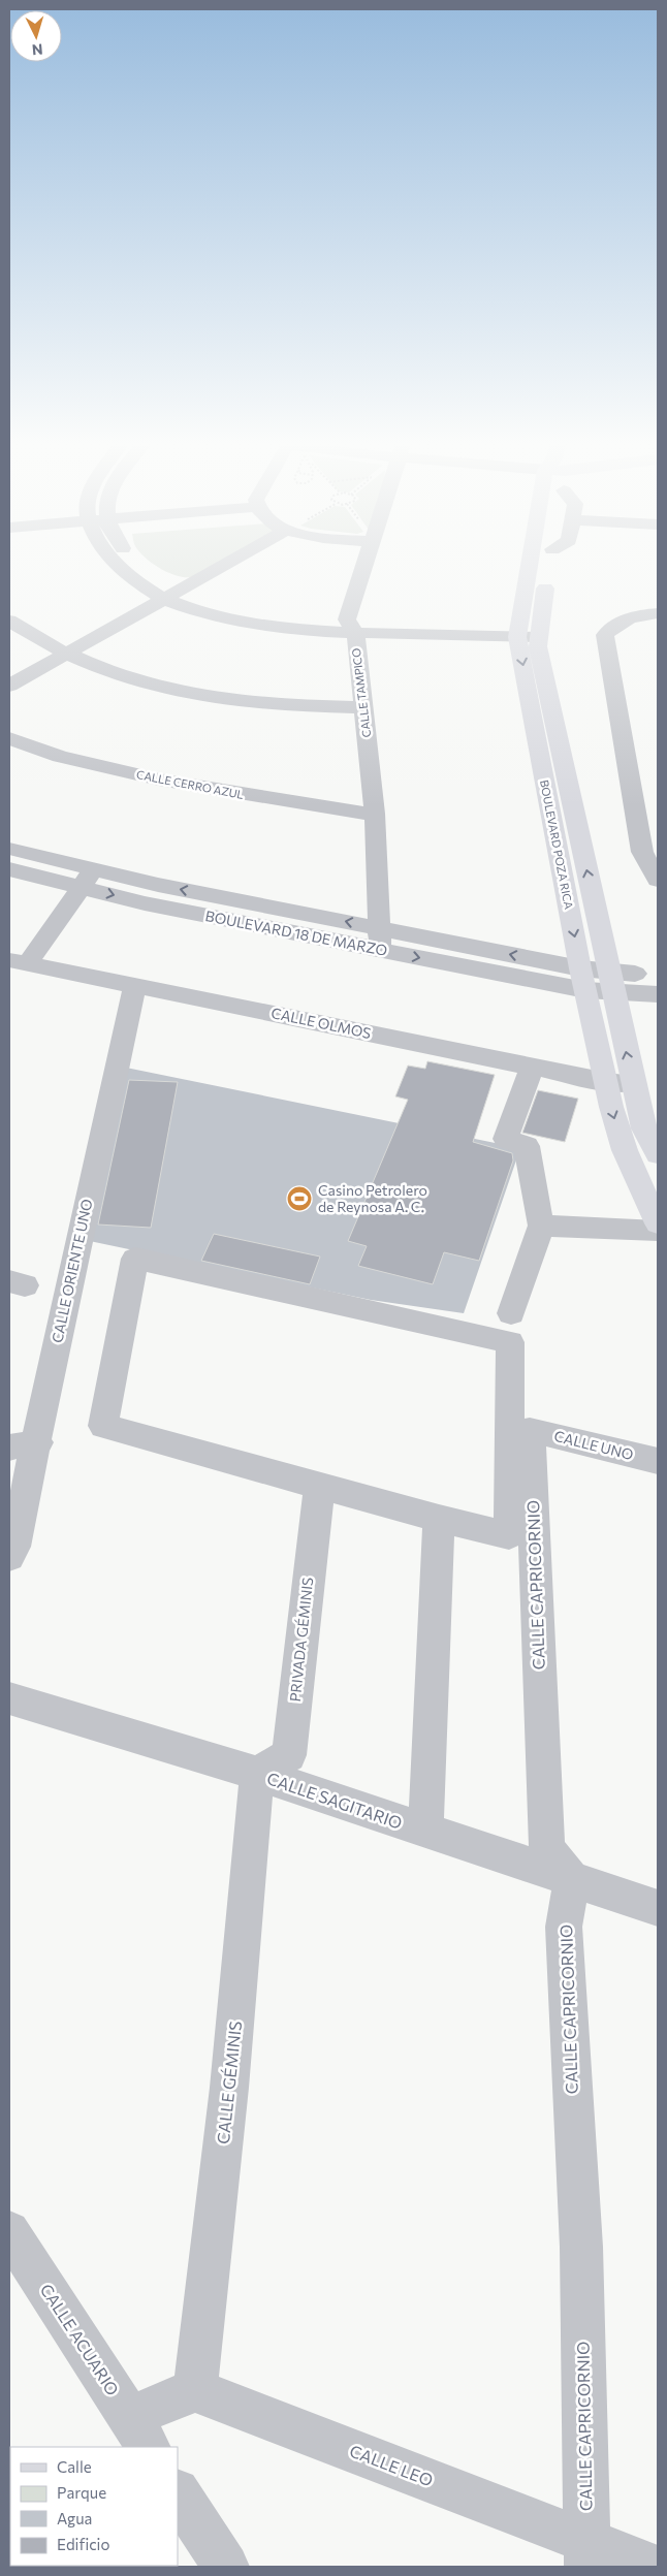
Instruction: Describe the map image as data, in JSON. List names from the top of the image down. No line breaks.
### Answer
{"streets":{"main road":["BOULEVARD POZA RICA"],"street":["CALLE TAMPICO","CALLE CERRO AZUL","BOULEVARD 18 DE MARZO","CALLE OLMOS","CALLE ORIENTE UNO","CALLE UNO","CALLE CAPRICORNIO","PRIVADA GÉMINIS","CALLE SAGITARIO","CALLE GÉMINIS","CALLE ACUARIO","CALLE LEO"]},"crossings":[["CALLE TAMPICO","CALLE CERRO AZUL"],["CALLE TAMPICO","BOULEVARD 18 DE MARZO"],["BOULEVARD POZA RICA","BOULEVARD 18 DE MARZO"],["BOULEVARD POZA RICA","CALLE OLMOS"],["CALLE OLMOS","CALLE ORIENTE UNO"],["CALLE UNO","CALLE CAPRICORNIO"],["CALLE CAPRICORNIO","CALLE SAGITARIO"],["CALLE CAPRICORNIO","CALLE LEO"],["PRIVADA GÉMINIS","CALLE SAGITARIO"],["PRIVADA GÉMINIS","CALLE GÉMINIS"],["CALLE SAGITARIO","CALLE GÉMINIS"],["CALLE GÉMINIS","CALLE LEO"]],"places":{"sports":["Casino Petrolero de Reynosa A. C."]},"legend":["Calle","Parque","Agua","Edificio"],"north":"bottom"}
